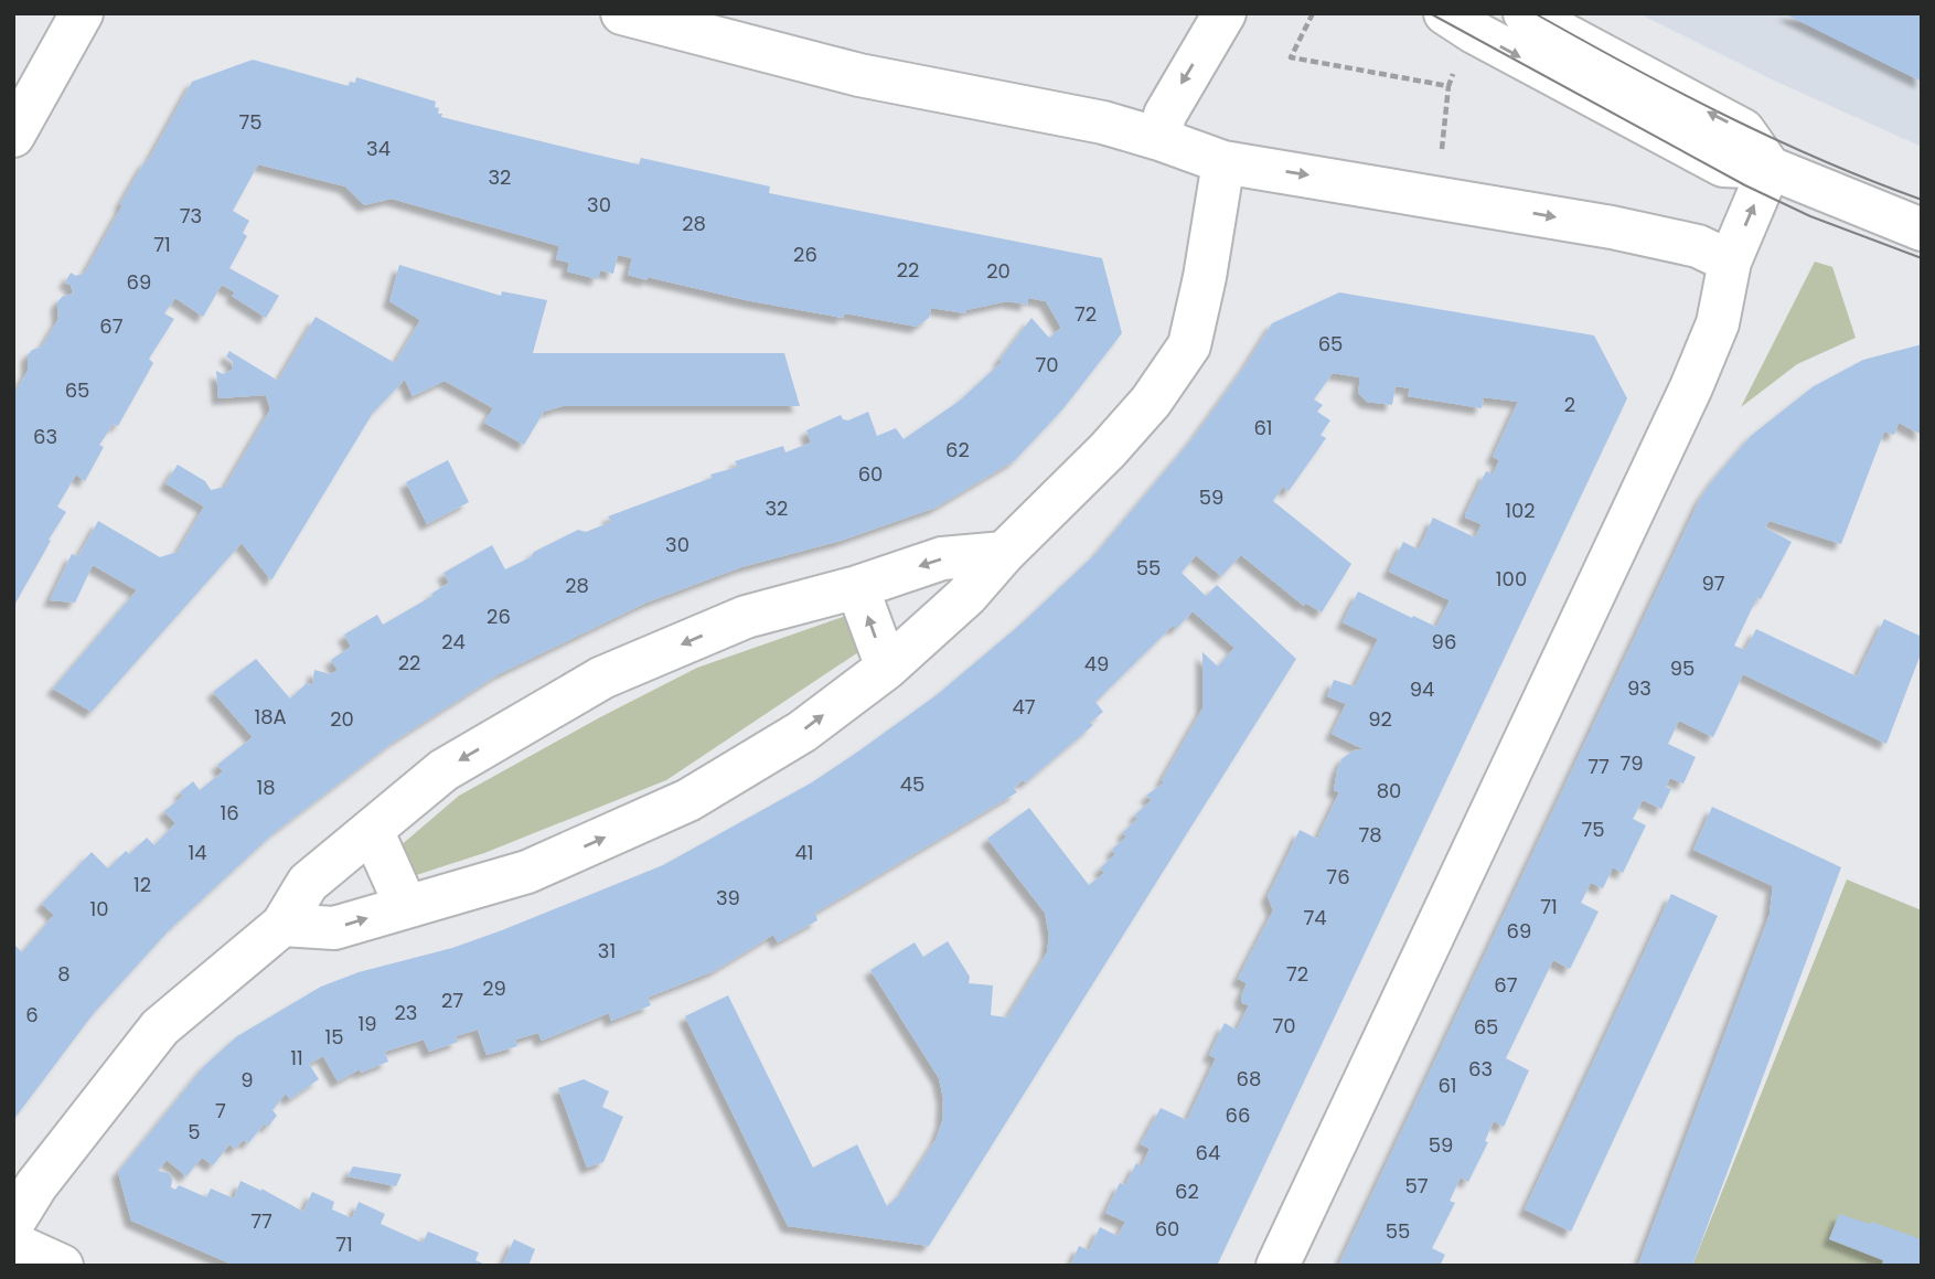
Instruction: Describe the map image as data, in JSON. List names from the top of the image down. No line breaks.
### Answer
{"house_numbers":["75","34","32","30","73","28","71","26","22","20","69","72","67","65","70","65","2","61","63","62","60","59","32","102","30","55","100","97","28","26","24","96","22","49","95","93","94","47","18A","20","92","79","77","45","18","80","16","75","78","14","41","76","12","39","71","10","74","69","31","8","72","67","29","27","23","6","19","70","65","15","11","63","68","9","61","7","66","5","59","64","57","62","77","60","55","71"]}
